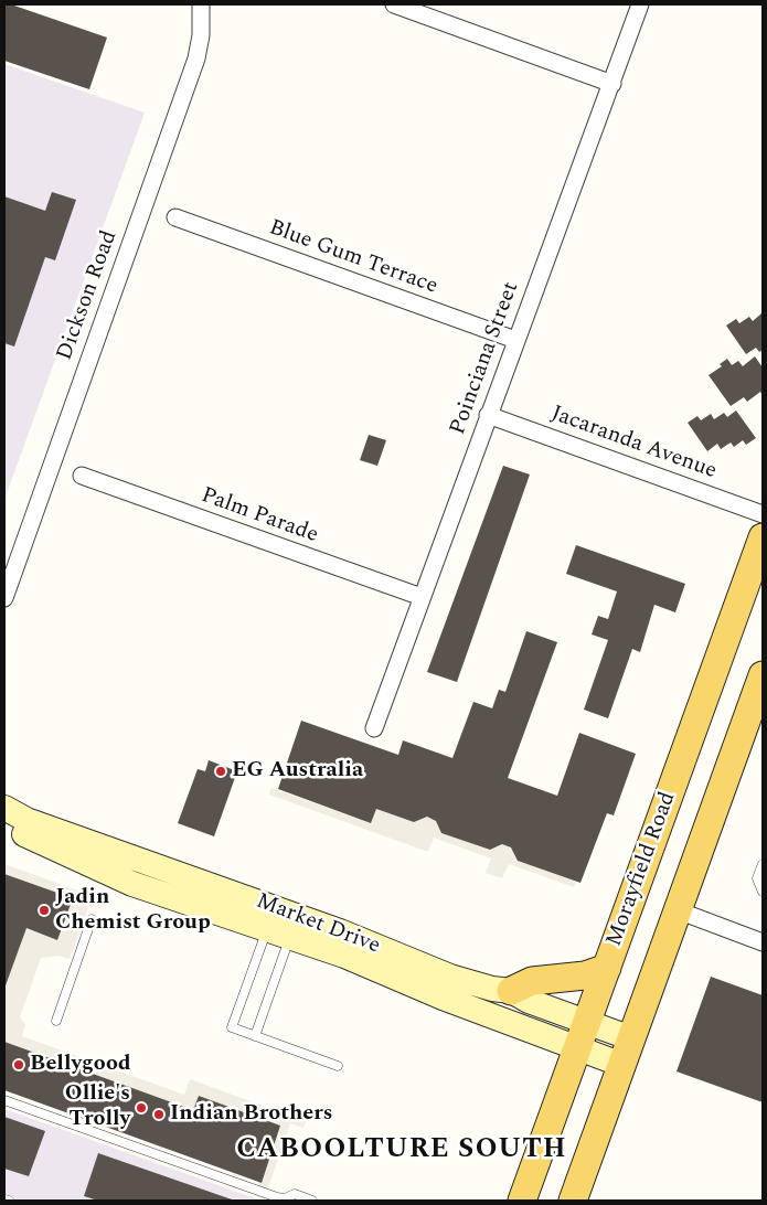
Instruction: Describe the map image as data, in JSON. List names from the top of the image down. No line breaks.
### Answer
{"streets":{"main road":["Morayfield Road"],"street":["Blue Gum Terrace","Dickson Road","Poinciana Street","Jacaranda Avenue","Palm Parade","Market Drive"]},"crossings":[["Blue Gum Terrace","Poinciana Street"],["Poinciana Street","Jacaranda Avenue"],["Poinciana Street","Palm Parade"],["Morayfield Road","Market Drive"]],"districts":["CABOOLTURE SOUTH"],"places":["EG Australia","Jadin Chemist Group","Bellygood","Ollie's Trolly","Indian Brothers"]}
